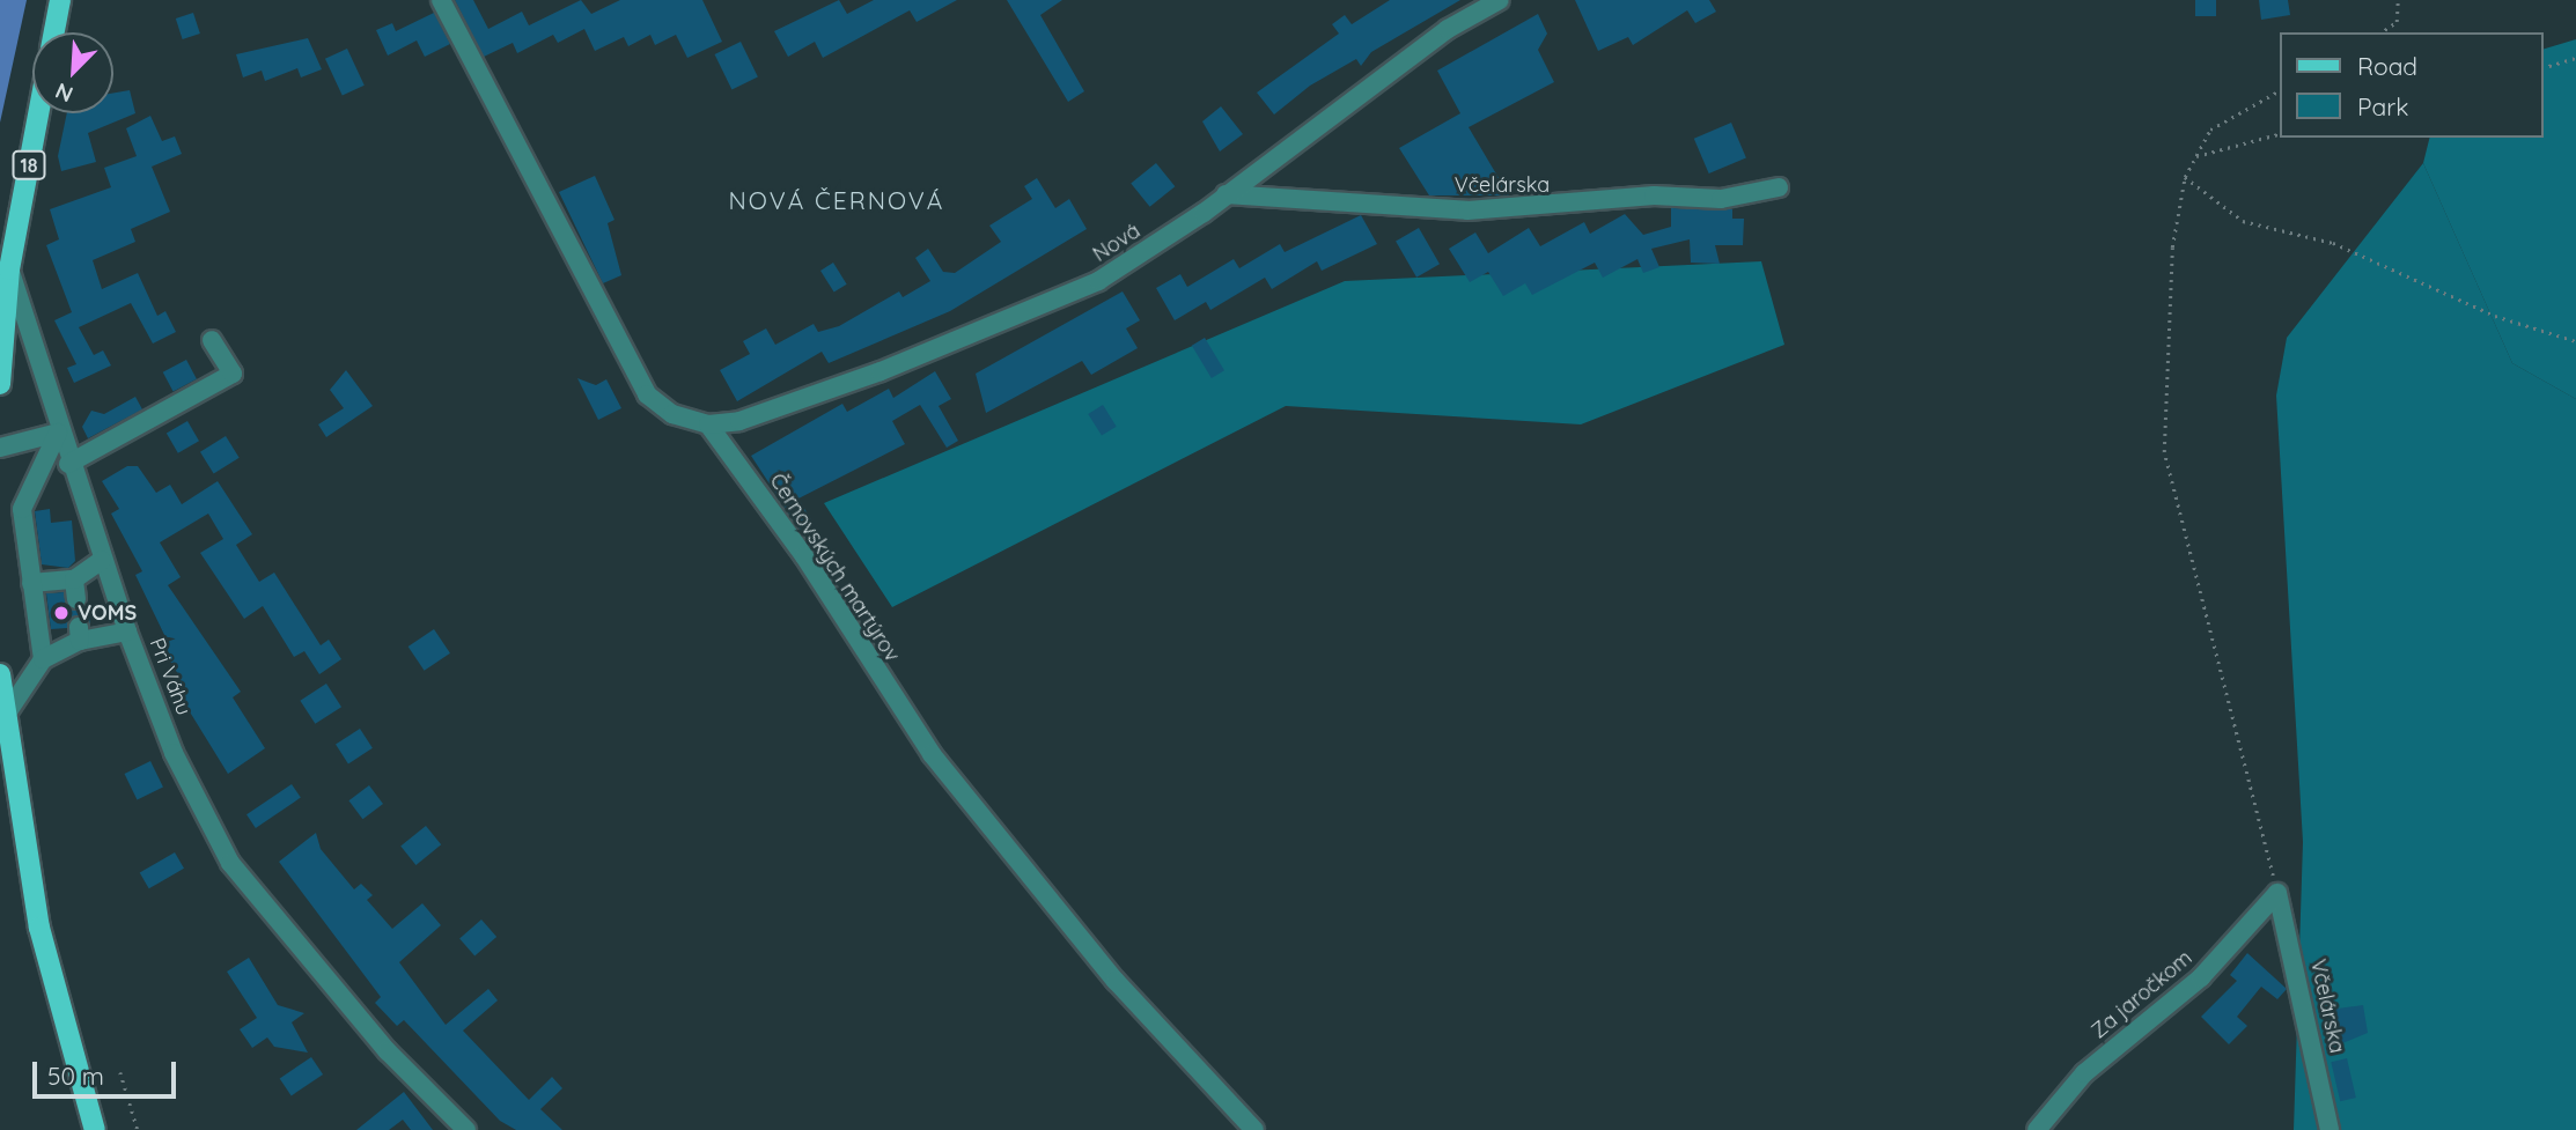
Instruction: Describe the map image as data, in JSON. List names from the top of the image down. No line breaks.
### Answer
{"streets":{"main road":["18","Pri Váhu"],"street":["Včelárska","Nová","Černovských martýrov","Za jaročkom"]},"crossings":[["18","Pri Váhu"],["Včelárska","Nová"],["Včelárska","Za jaročkom"],["Nová","Černovských martýrov"]],"districts":["NOVÁ ČERNOVÁ"],"places":["VOMS"],"legend":["Road","Park"],"scale_bar":"50 m","north":"bottom left"}
